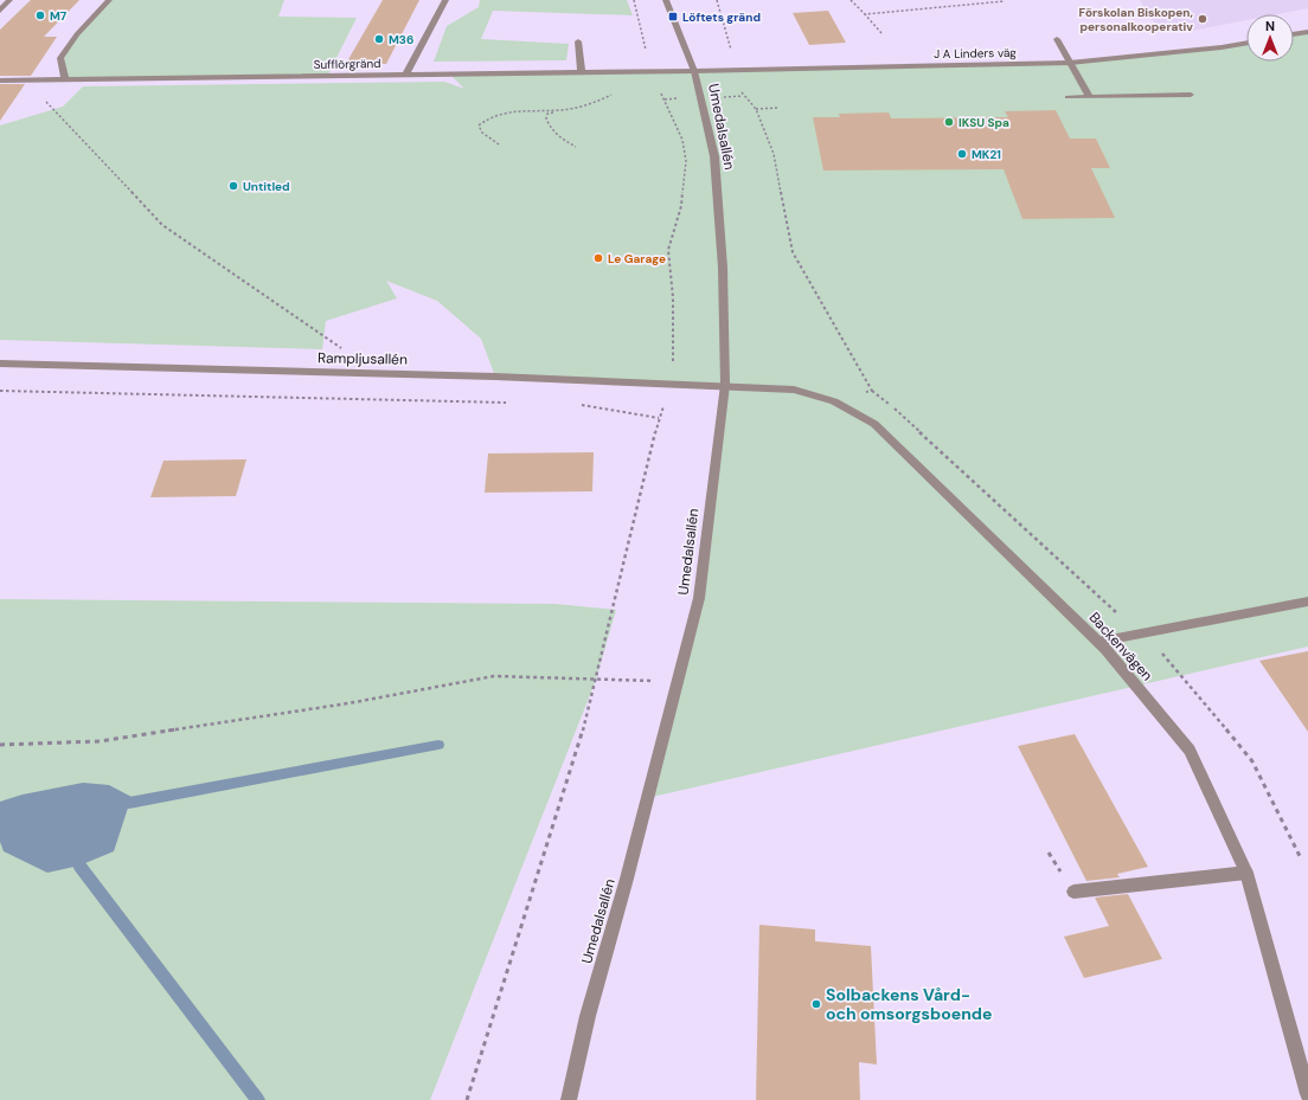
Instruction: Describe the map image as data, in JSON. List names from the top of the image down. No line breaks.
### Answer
{"streets":{"street":["J A Linders väg","Sufflörgränd","Umedalsallén","Rampljusallén","Backenvägen"]},"crossings":[["J A Linders väg","Sufflörgränd"],["J A Linders väg","Umedalsallén"],["Sufflörgränd","Umedalsallén"],["Umedalsallén","Rampljusallén"],["Umedalsallén","Backenvägen"],["Rampljusallén","Backenvägen"]],"places":{"other":["M7","Förskolan Biskopen, personalkooperativ","M36","IKSU Spa","MK21","Untitled","Le Garage","Solbackens Vård- och omsorgsboende"],"transit":["Löftets gränd"]},"north":"top"}
